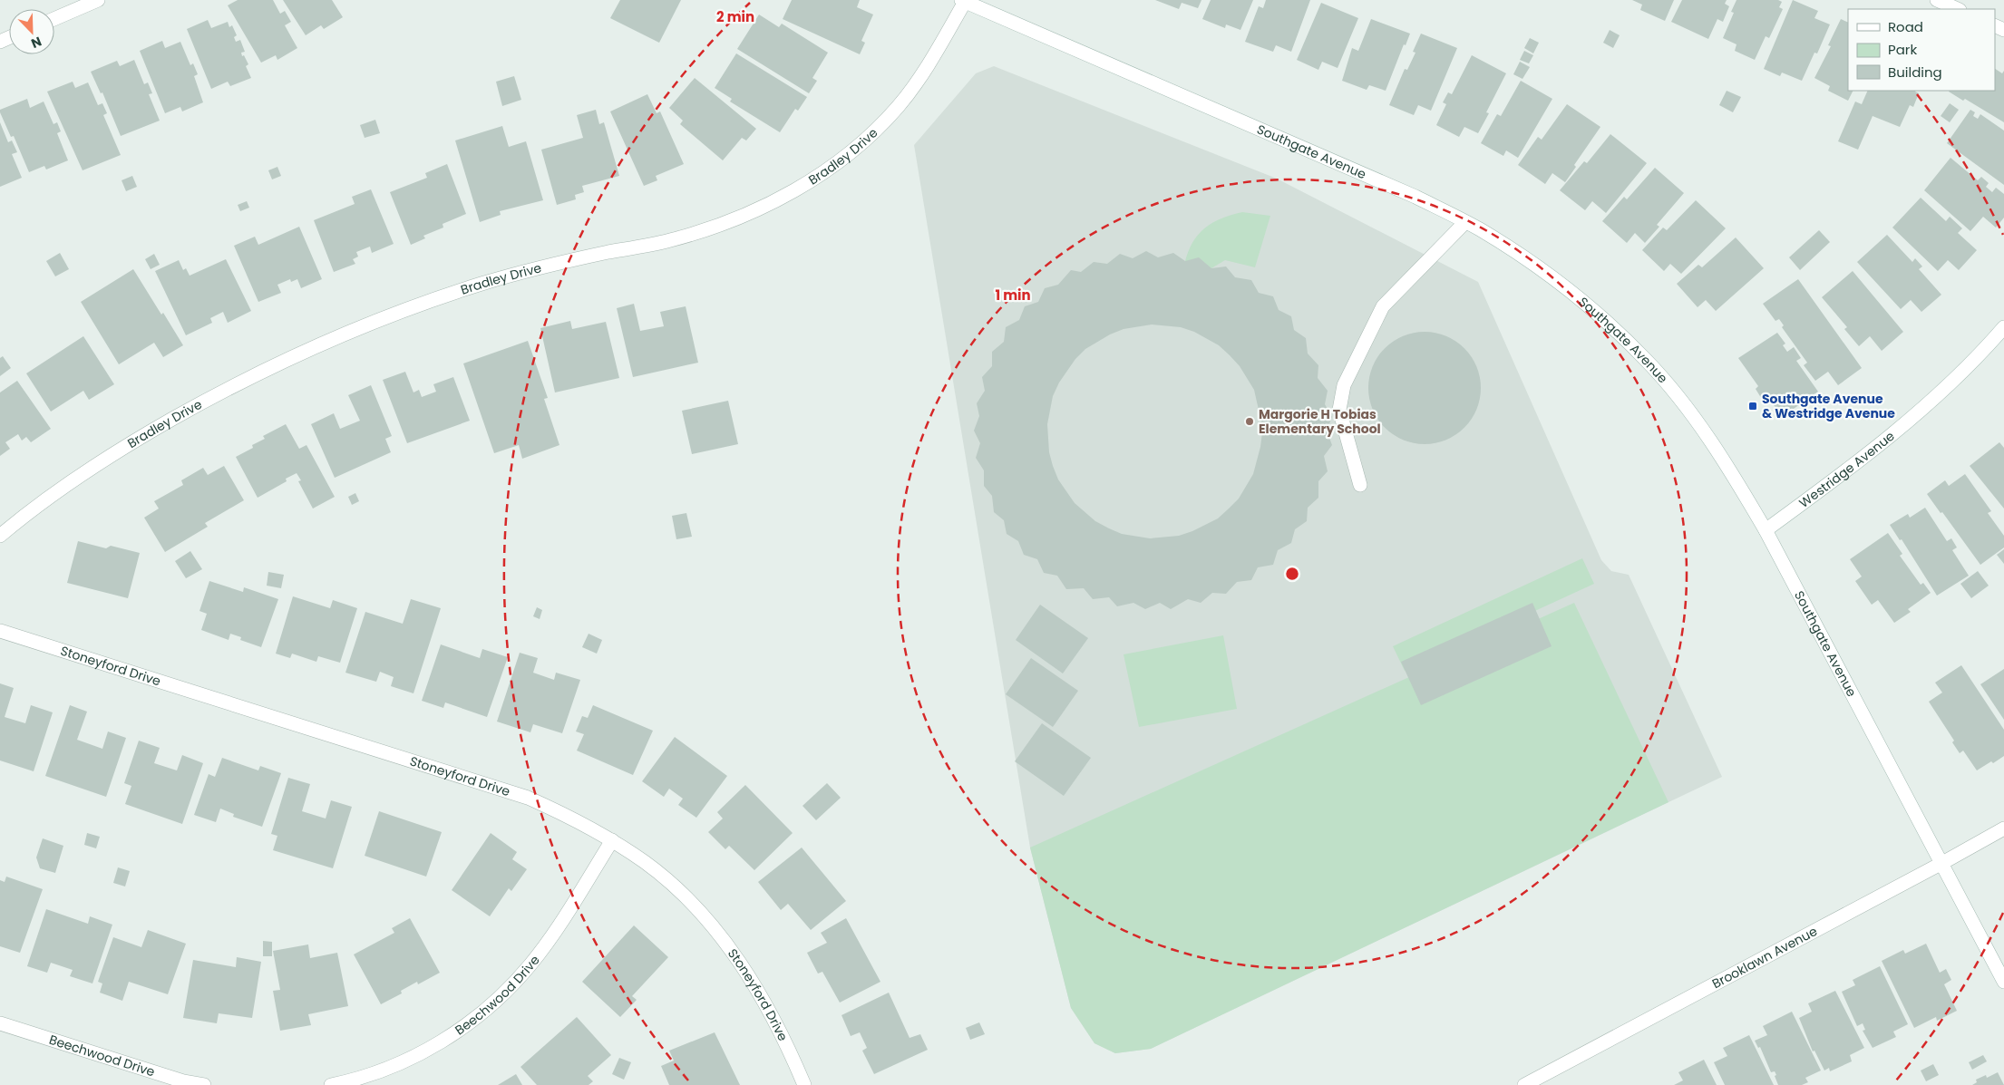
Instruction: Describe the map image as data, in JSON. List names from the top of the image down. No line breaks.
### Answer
{"streets":{"street":["Southgate Avenue","Bradley Drive","Westridge Avenue","Stoneyford Drive","Brooklawn Avenue","Beechwood Drive"]},"crossings":[["Southgate Avenue","Bradley Drive"],["Southgate Avenue","Westridge Avenue"],["Southgate Avenue","Brooklawn Avenue"],["Stoneyford Drive","Beechwood Drive"]],"places":{"transit":["Southgate Avenue & Westridge Avenue"],"other":["Margorie H Tobias Elementary School"]},"legend":["Road","Park","Building"],"north":"bottom right","rings":["2 min","1 min"]}
